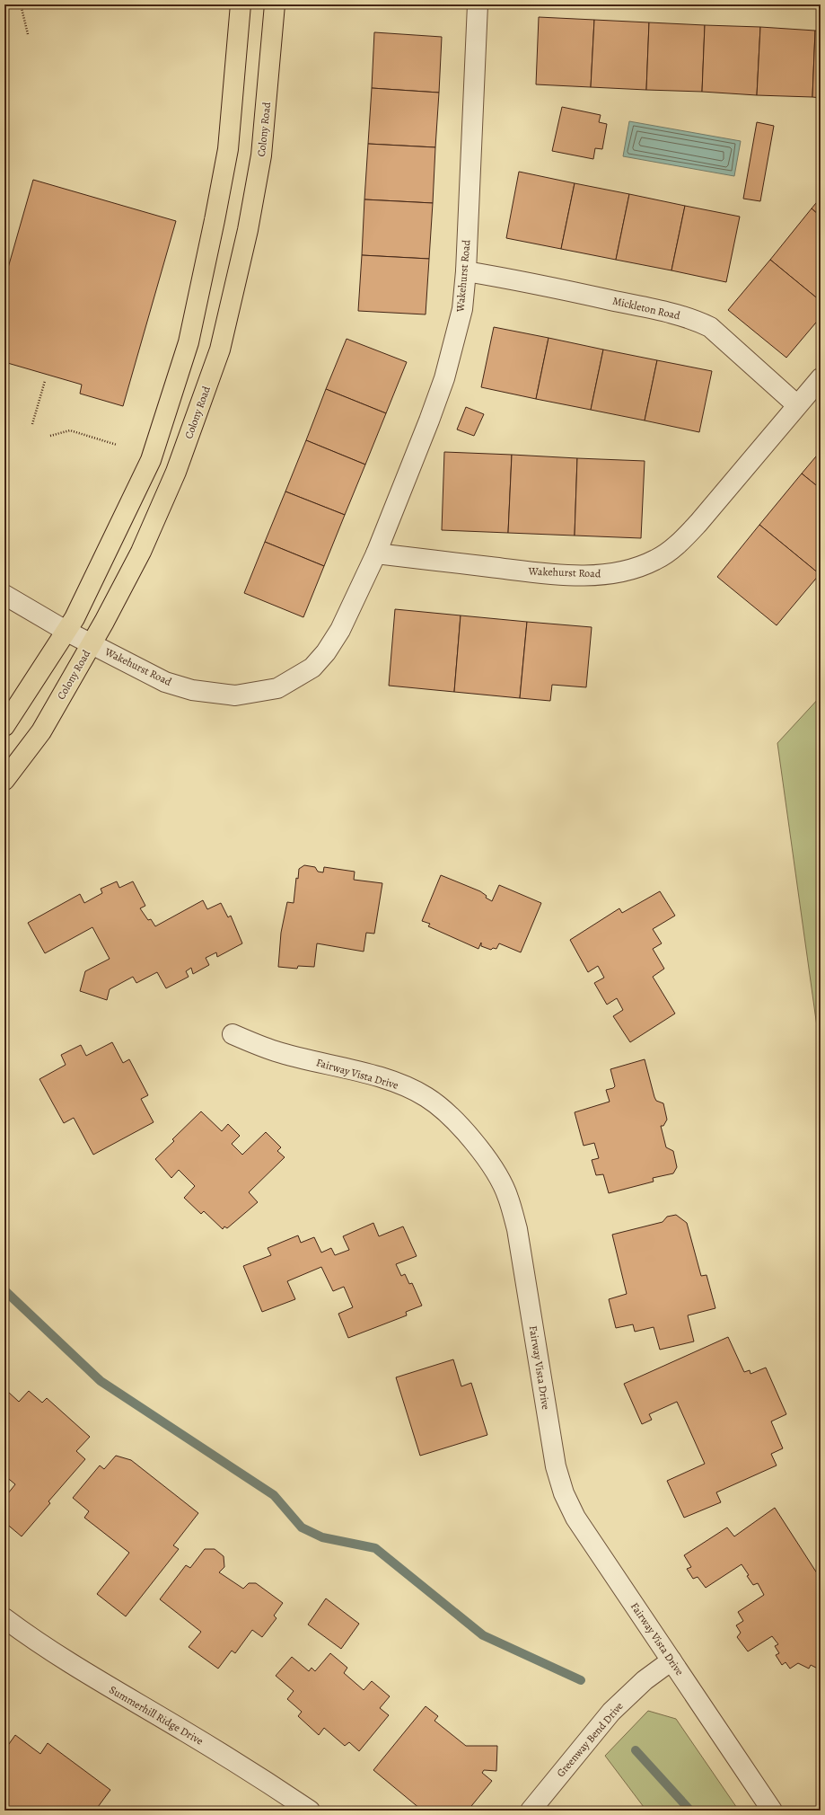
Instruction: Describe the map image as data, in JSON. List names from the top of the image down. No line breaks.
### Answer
{"streets":{"main road":["Colony Road"],"street":["Wakehurst Road","Mickleton Road","Fairway Vista Drive","Summerhill Ridge Drive","Greenway Bend Drive"]},"crossings":[["Colony Road","Wakehurst Road"],["Wakehurst Road","Mickleton Road"],["Fairway Vista Drive","Greenway Bend Drive"]]}
